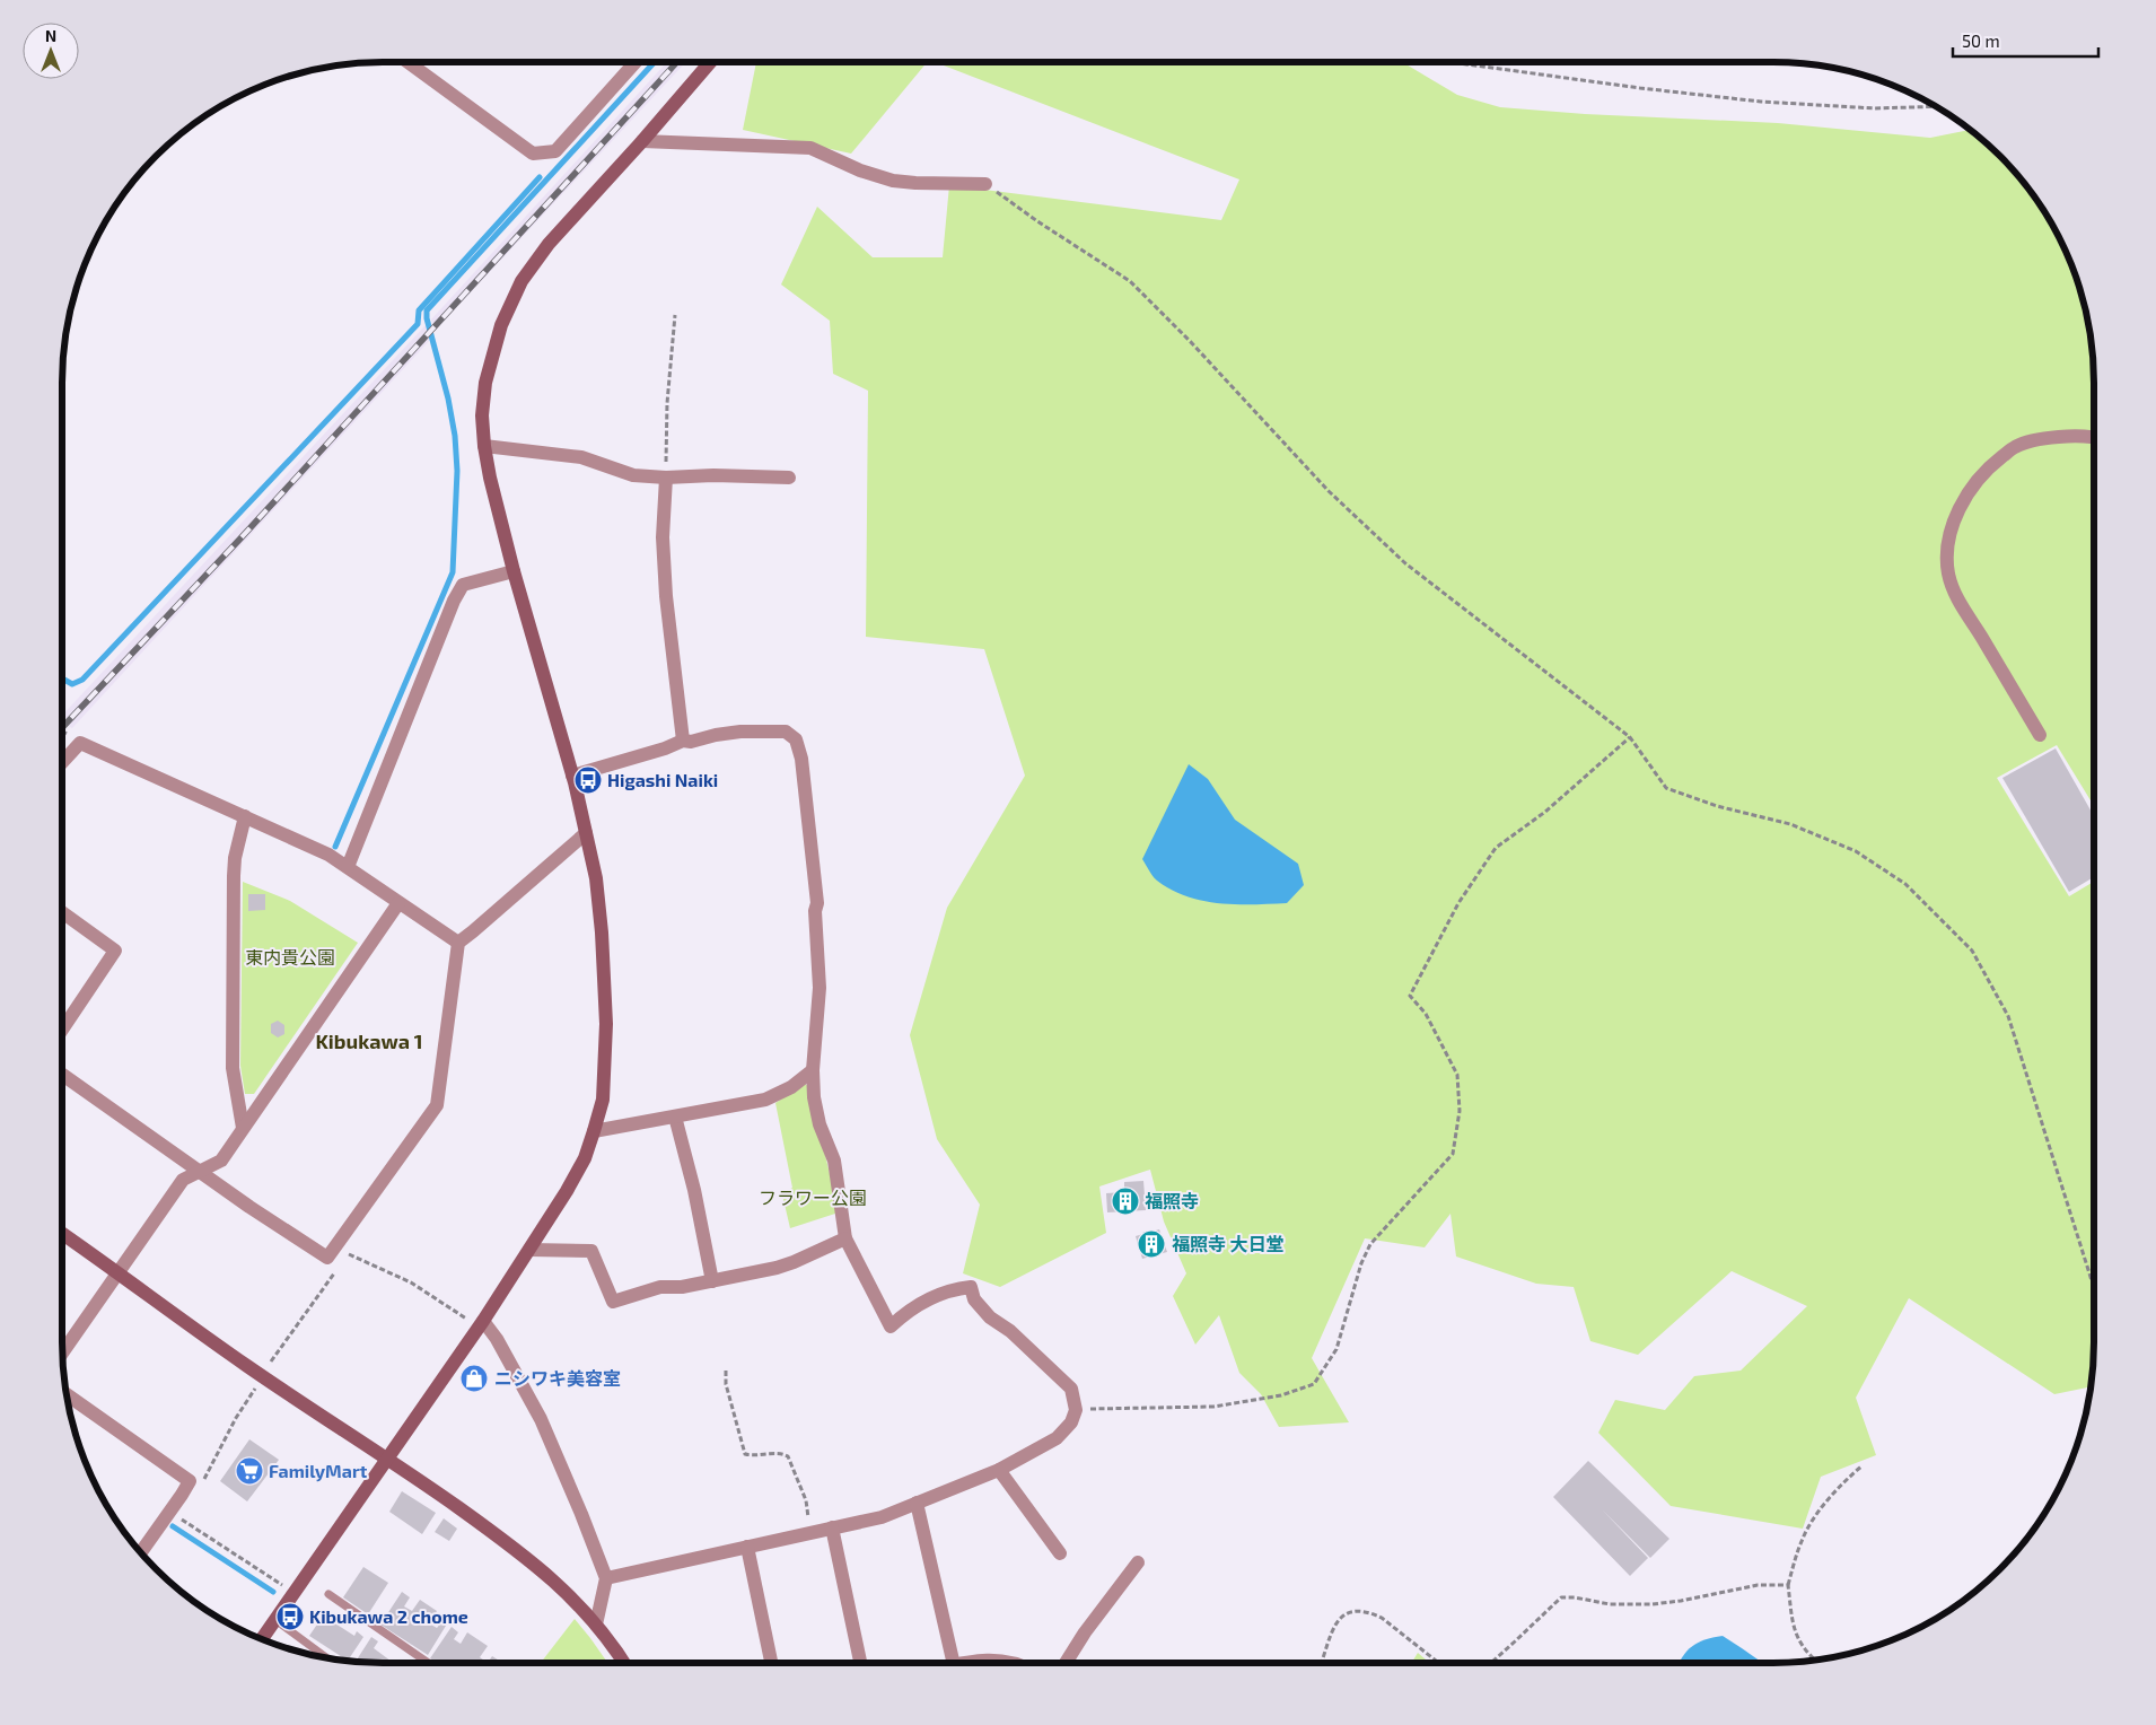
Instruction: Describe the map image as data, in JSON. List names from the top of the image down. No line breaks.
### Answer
{"districts":["Kibukawa 1"],"parks":["東内貴公園","フラワー公園"],"places":{"bus stop":["Higashi Naiki","Kibukawa 2 chome"],"building":["福照寺","福照寺 大日堂"],"shop":["ニシワキ美容室"],"supermarket":["FamilyMart"]},"scale_bar":"50 m","north":"top"}
